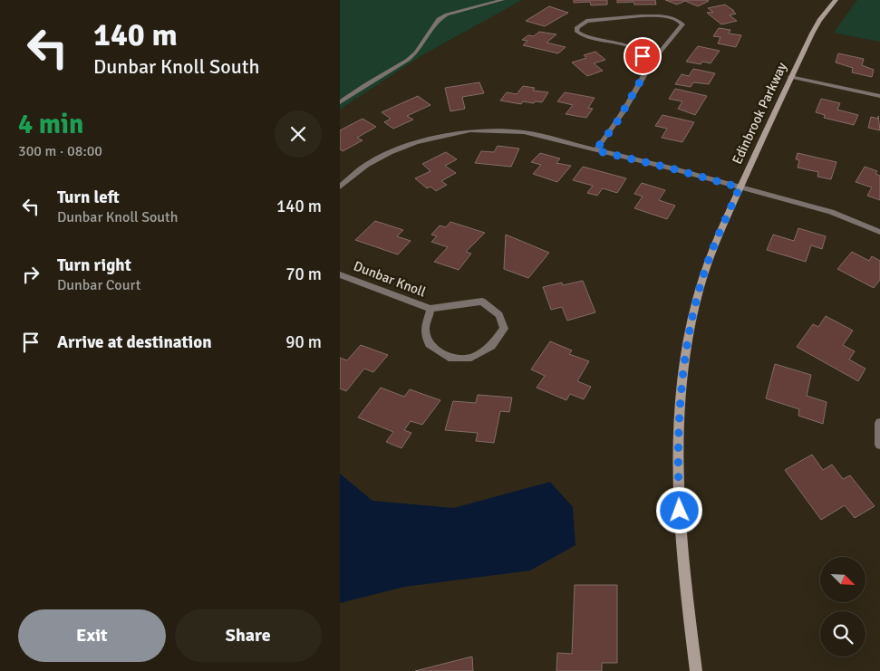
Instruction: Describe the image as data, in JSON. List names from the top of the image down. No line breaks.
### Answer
{"streets":{"street":["Edinbrook Parkway","Dunbar Knoll"]},"north":"bottom right","page":{"turn":["140 m","Dunbar Knoll South"],"heading":["4 min","300 m · 08:00"],"list":[{"name":"Turn left","note":"Dunbar Knoll South","value":"140 m"},{"name":"Turn right","note":"Dunbar Court","value":"70 m"},{"name":"Arrive at destination","value":"90 m"}],"buttons":["Exit","Share"]}}
